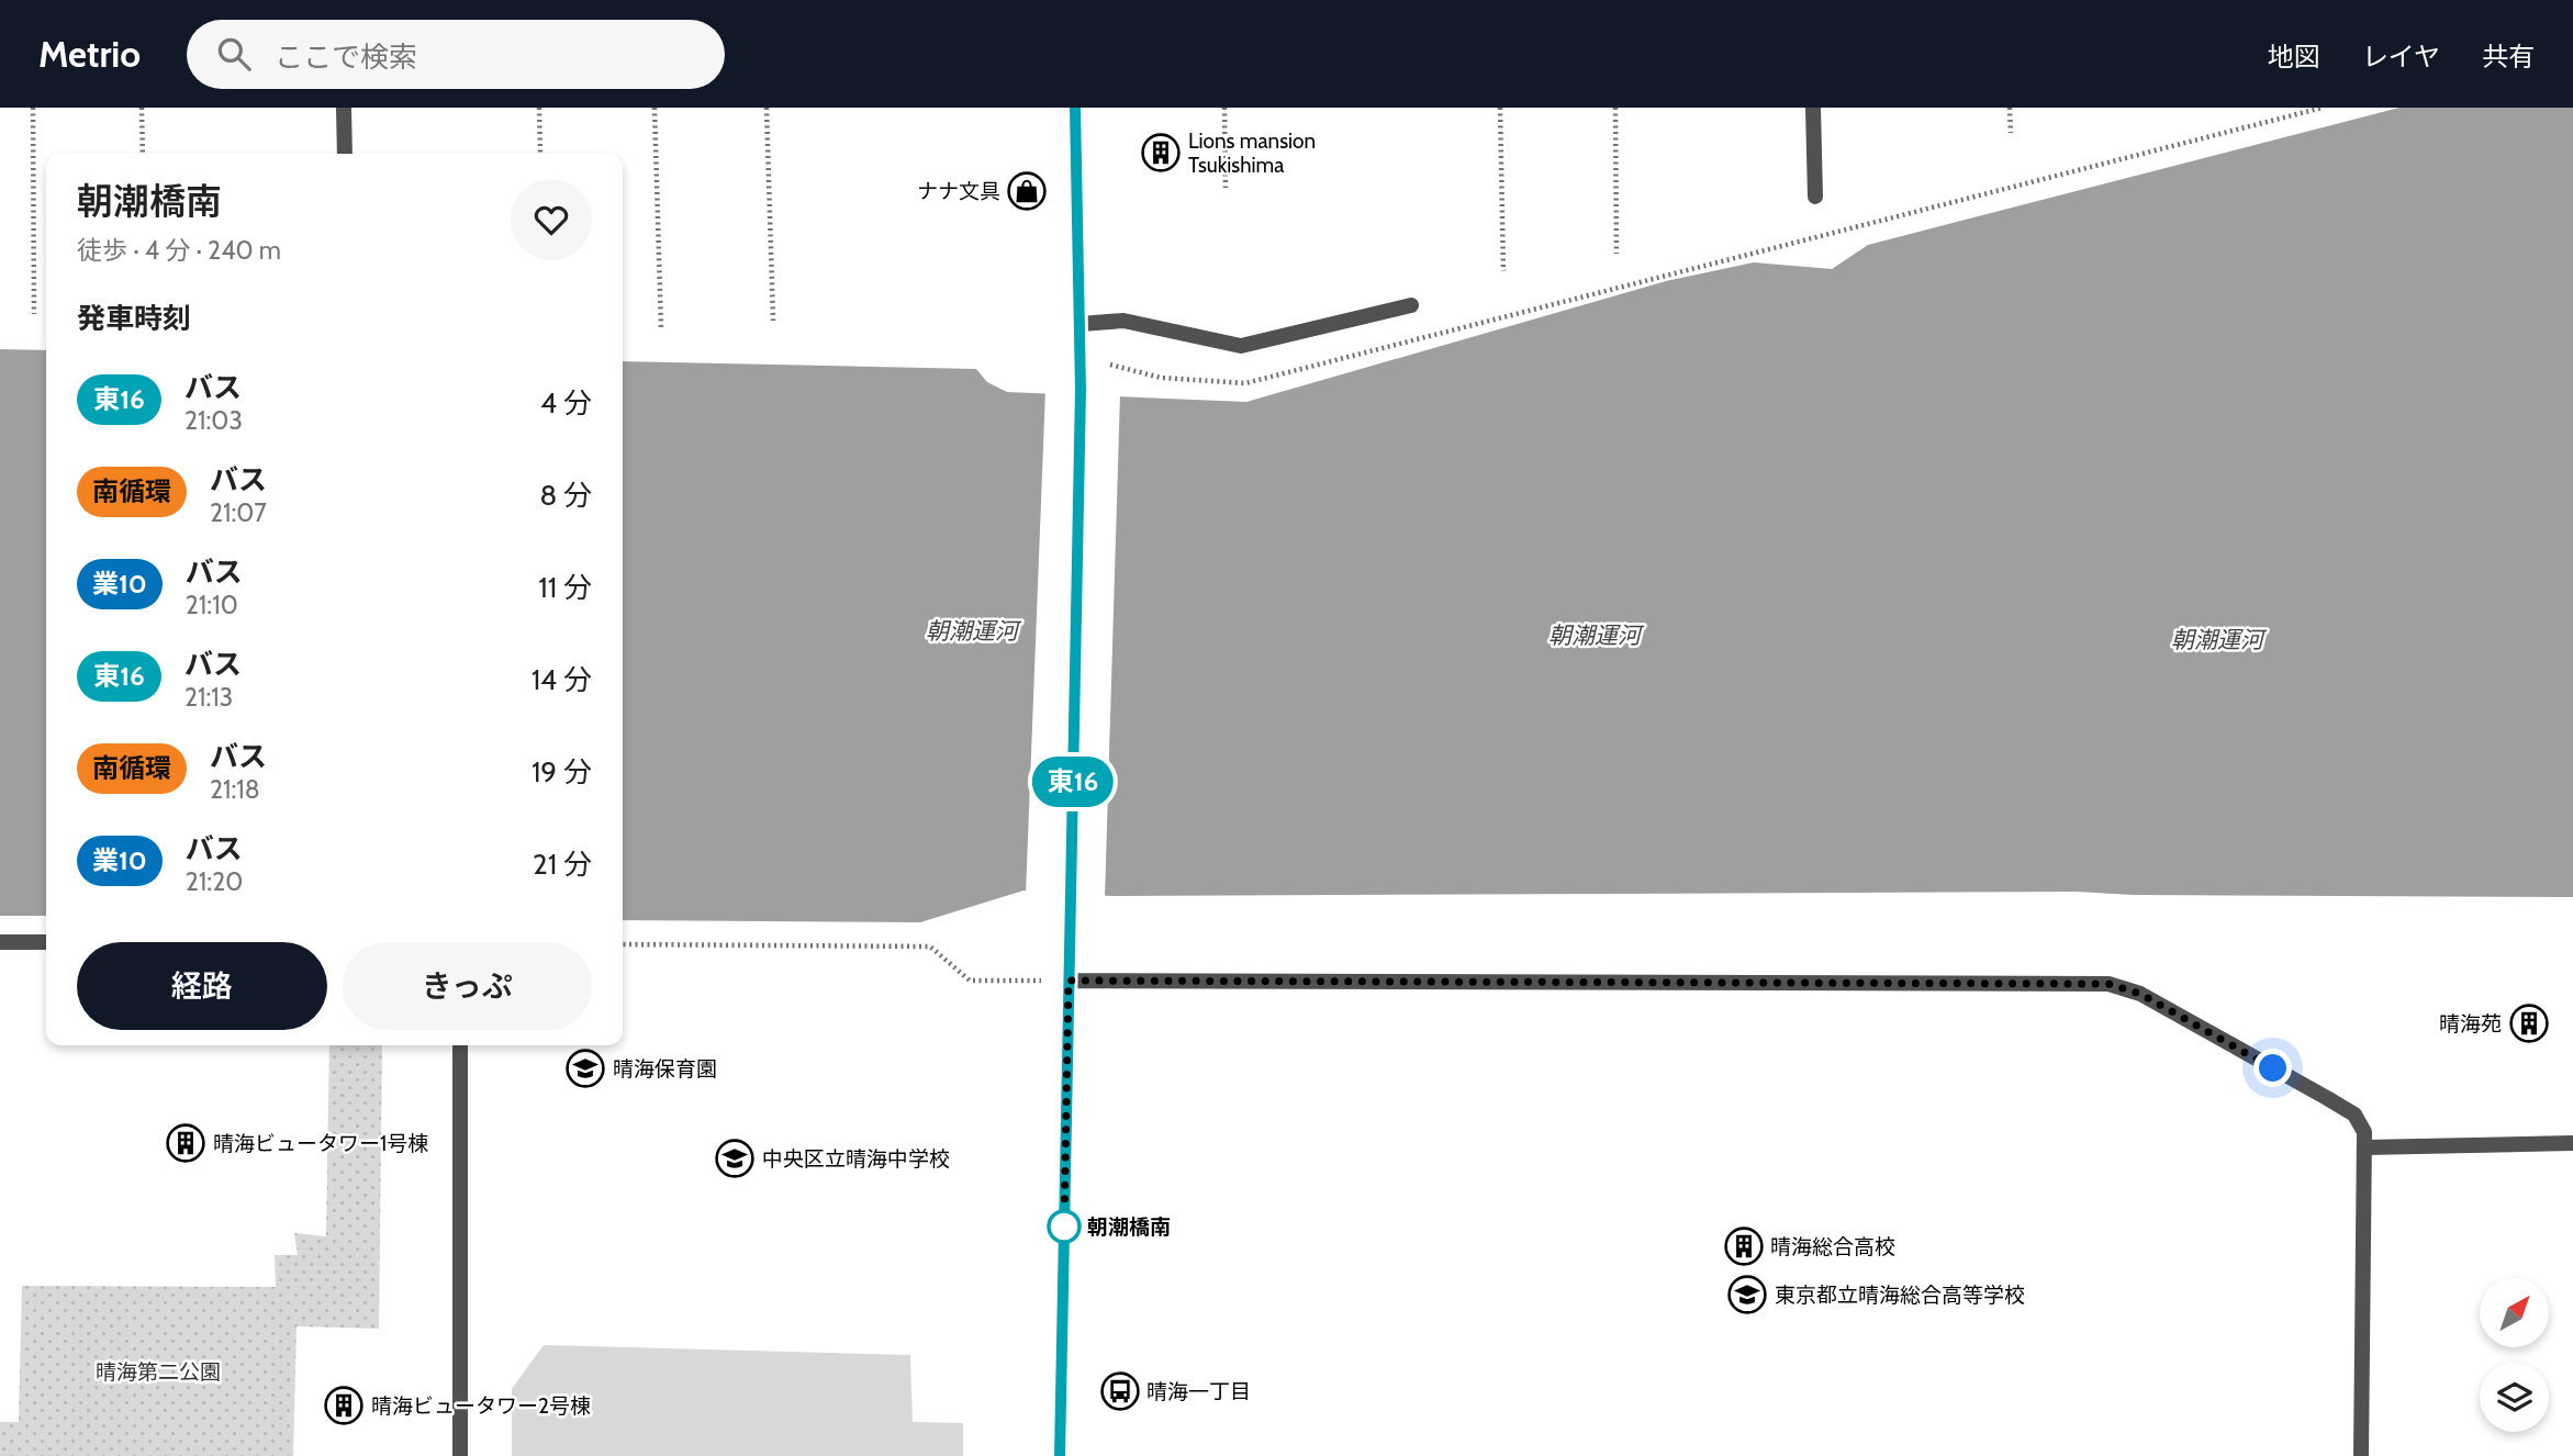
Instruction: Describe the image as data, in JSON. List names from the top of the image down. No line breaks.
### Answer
{"water":["朝潮運河"],"parks":["晴海第二公園"],"places":{"building":["Lions mansion Tsukishima","晴海苑","晴海ビュータワー1号棟","晴海総合高校","晴海ビュータワー2号棟"],"shop":["ナナ文具"],"school or university":["晴海保育園","中央区立晴海中学校","東京都立晴海総合高等学校"],"other":["朝潮橋南"],"bus stop":["晴海一丁目"]},"lines":["bus line 東16"],"north":"top right","page":{"header":"Metrio","search":"ここで検索","nav":["地図","レイヤ","共有"],"on_map":"東16","heading":[["朝潮橋南","徒歩 · 4 分 · 240 m"],"発車時刻"],"list":[{"mark":"東16","name":"バス","note":"21:03","value":"4 分"},{"mark":"南循環","name":"バス","note":"21:07","value":"8 分"},{"mark":"業10","name":"バス","note":"21:10","value":"11 分"},{"mark":"東16","name":"バス","note":"21:13","value":"14 分"},{"mark":"南循環","name":"バス","note":"21:18","value":"19 分"},{"mark":"業10","name":"バス","note":"21:20","value":"21 分"}],"buttons":["経路","きっぷ"]}}
